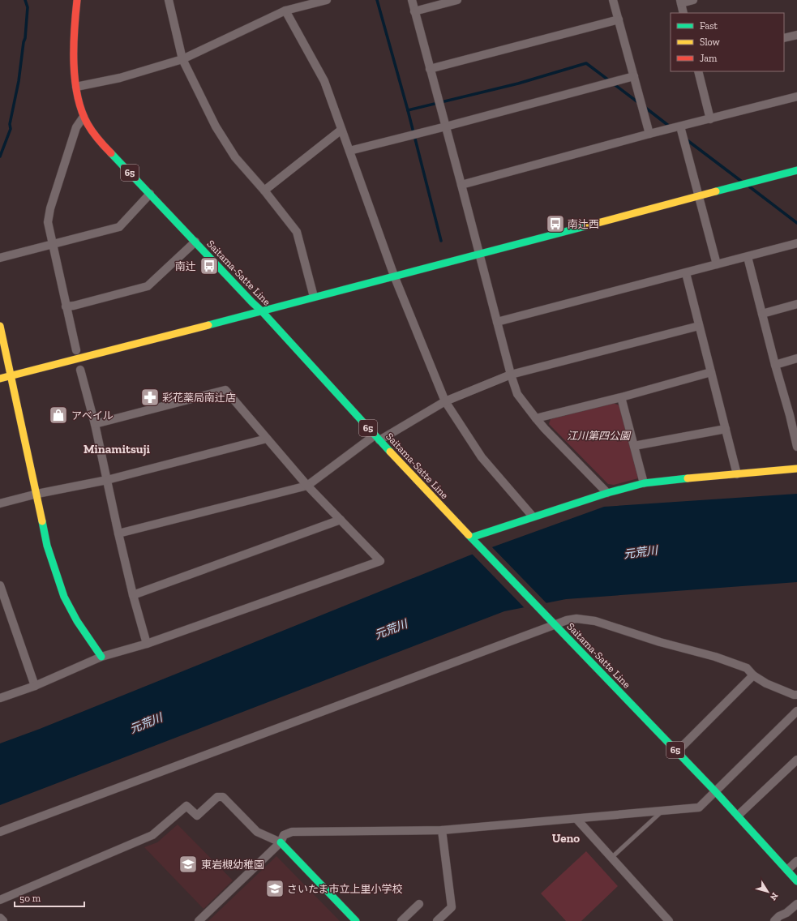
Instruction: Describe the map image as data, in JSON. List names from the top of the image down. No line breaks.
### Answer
{"streets":{"street":["65","Saitama-Satte Line"]},"districts":["Minamitsuji","Ueno"],"water":["元荒川"],"parks":["江川第四公園"],"places":{"bus stop":["南辻西","南辻"],"pharmacy":["彩花薬局南辻店"],"shop":["アベイル"],"school or university":["東岩槻幼稚園","さいたま市立上里小学校"]},"legend":["Fast","Slow","Jam"],"scale_bar":"50 m","north":"bottom right"}
